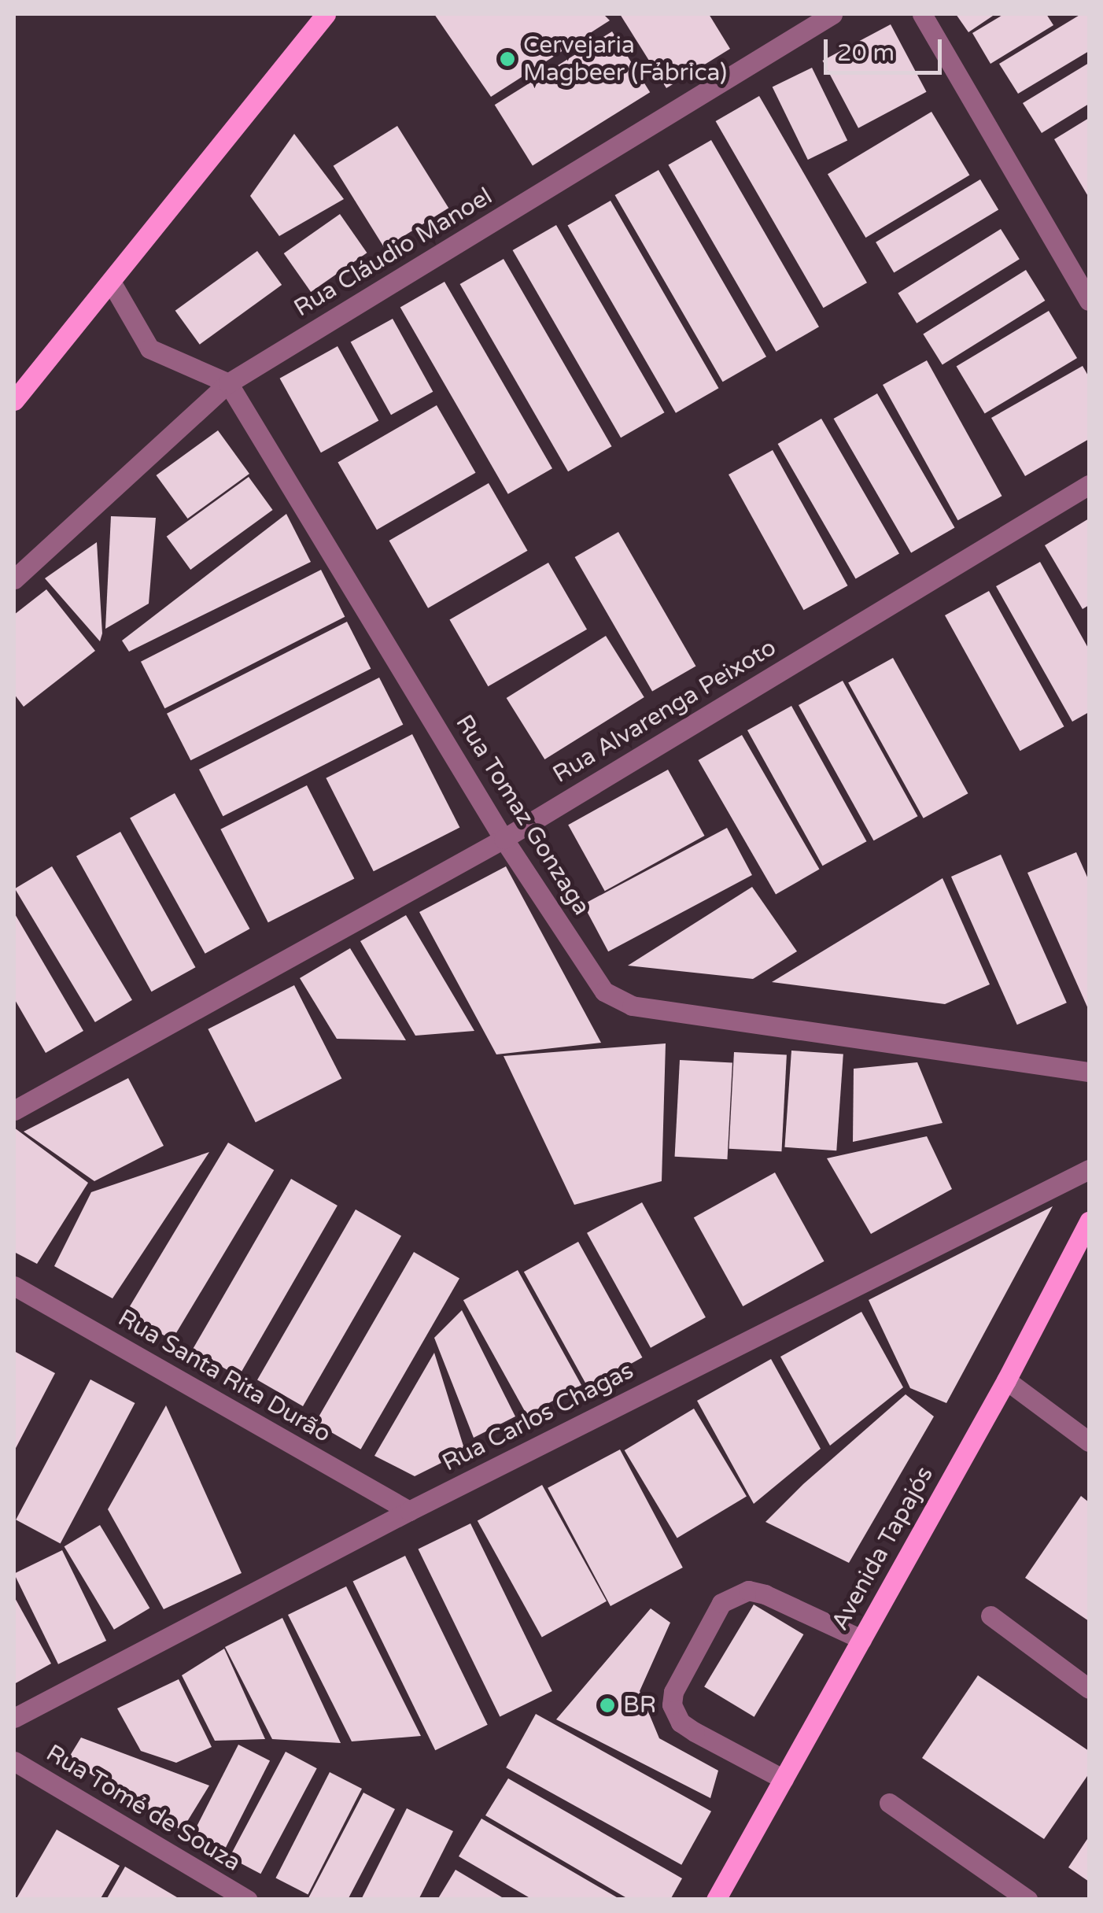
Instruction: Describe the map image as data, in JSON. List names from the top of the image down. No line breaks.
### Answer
{"streets":{"main road":["Avenida Tapajós"],"street":["Rua Cláudio Manoel","Rua Alvarenga Peixoto","Rua Tomaz Gonzaga","Rua Santa Rita Durão","Rua Carlos Chagas","Rua Tomé de Souza"]},"crossings":[["Rua Cláudio Manoel","Rua Tomaz Gonzaga"],["Rua Alvarenga Peixoto","Rua Tomaz Gonzaga"],["Rua Santa Rita Durão","Rua Carlos Chagas"]],"places":["Cervejaria Magbeer (Fábrica)","BR"],"scale_bar":"20 m"}
